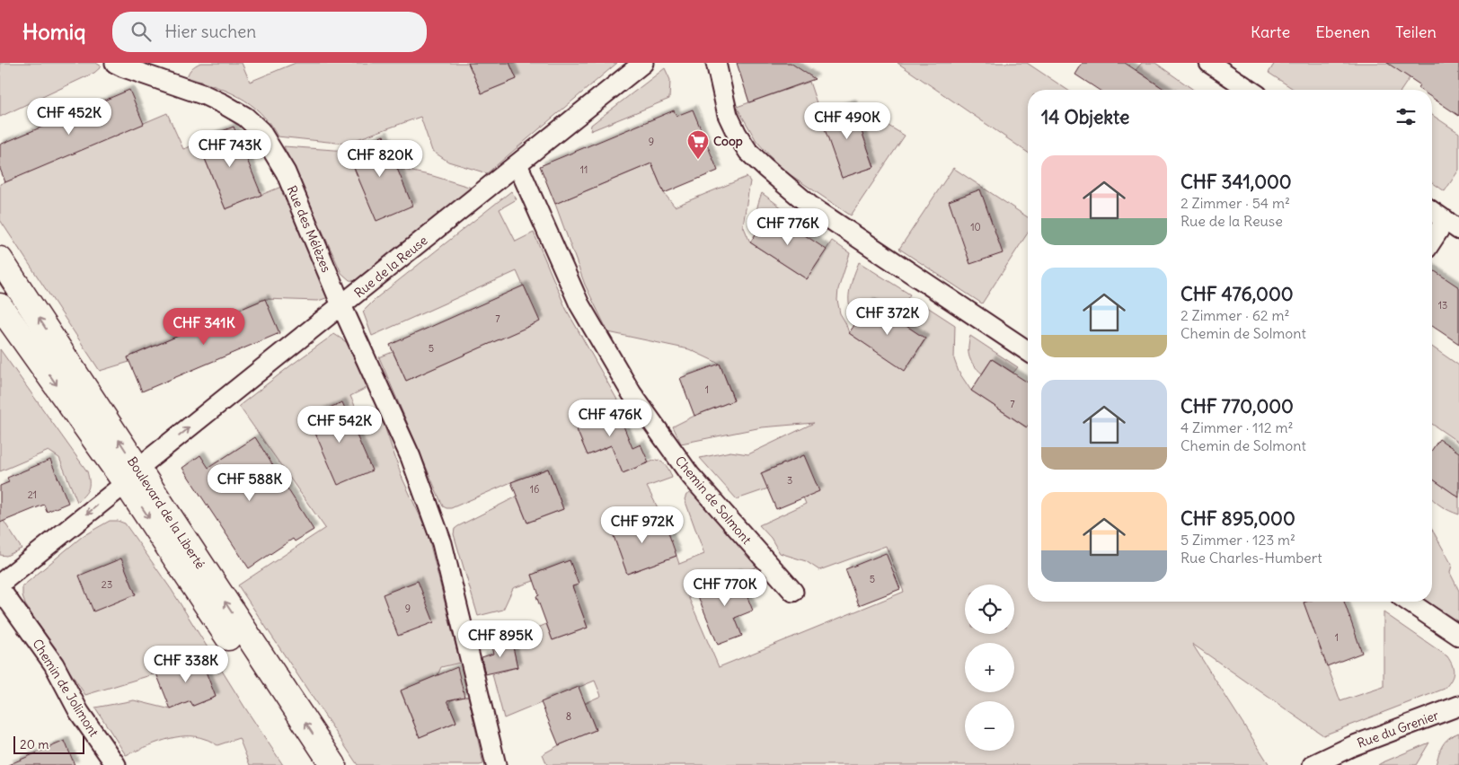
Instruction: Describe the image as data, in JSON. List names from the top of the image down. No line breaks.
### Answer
{"streets":{"main road":["Boulevard de la Liberté"],"street":["Rue des Mélèzes","Rue de la Reuse","Chemin de Solmont","Chemin de Jolimont","Rue du Grenier"]},"crossings":[["Rue des Mélèzes","Rue de la Reuse"],["Rue de la Reuse","Chemin de Solmont"],["Rue de la Reuse","Boulevard de la Liberté"]],"places":{"supermarket":["Coop"]},"house_numbers":["9","11","10","13","7","5","1","7","3","16","21","5","23","9","1","8"],"scale_bar":"20 m","page":{"header":"Homiq","search":"Hier suchen","nav":["Karte","Ebenen","Teilen"],"heading":"14 Objekte","price":["CHF 452K","CHF 490K","CHF 743K","CHF 820K","CHF 776K","CHF 372K","CHF 341K","CHF 476K","CHF 542K","CHF 588K","CHF 972K","CHF 770K","CHF 895K","CHF 338K"],"list":[{"name":"CHF 341,000","note":"2 Zimmer · 54 m² · Rue de la Reuse"},{"name":"CHF 476,000","note":"2 Zimmer · 62 m² · Chemin de Solmont"},{"name":"CHF 770,000","note":"4 Zimmer · 112 m² · Chemin de Solmont"},{"name":"CHF 895,000","note":"5 Zimmer · 123 m² · Rue Charles-Humbert"}],"map_buttons":["+","−"],"scale":"20 m"}}
